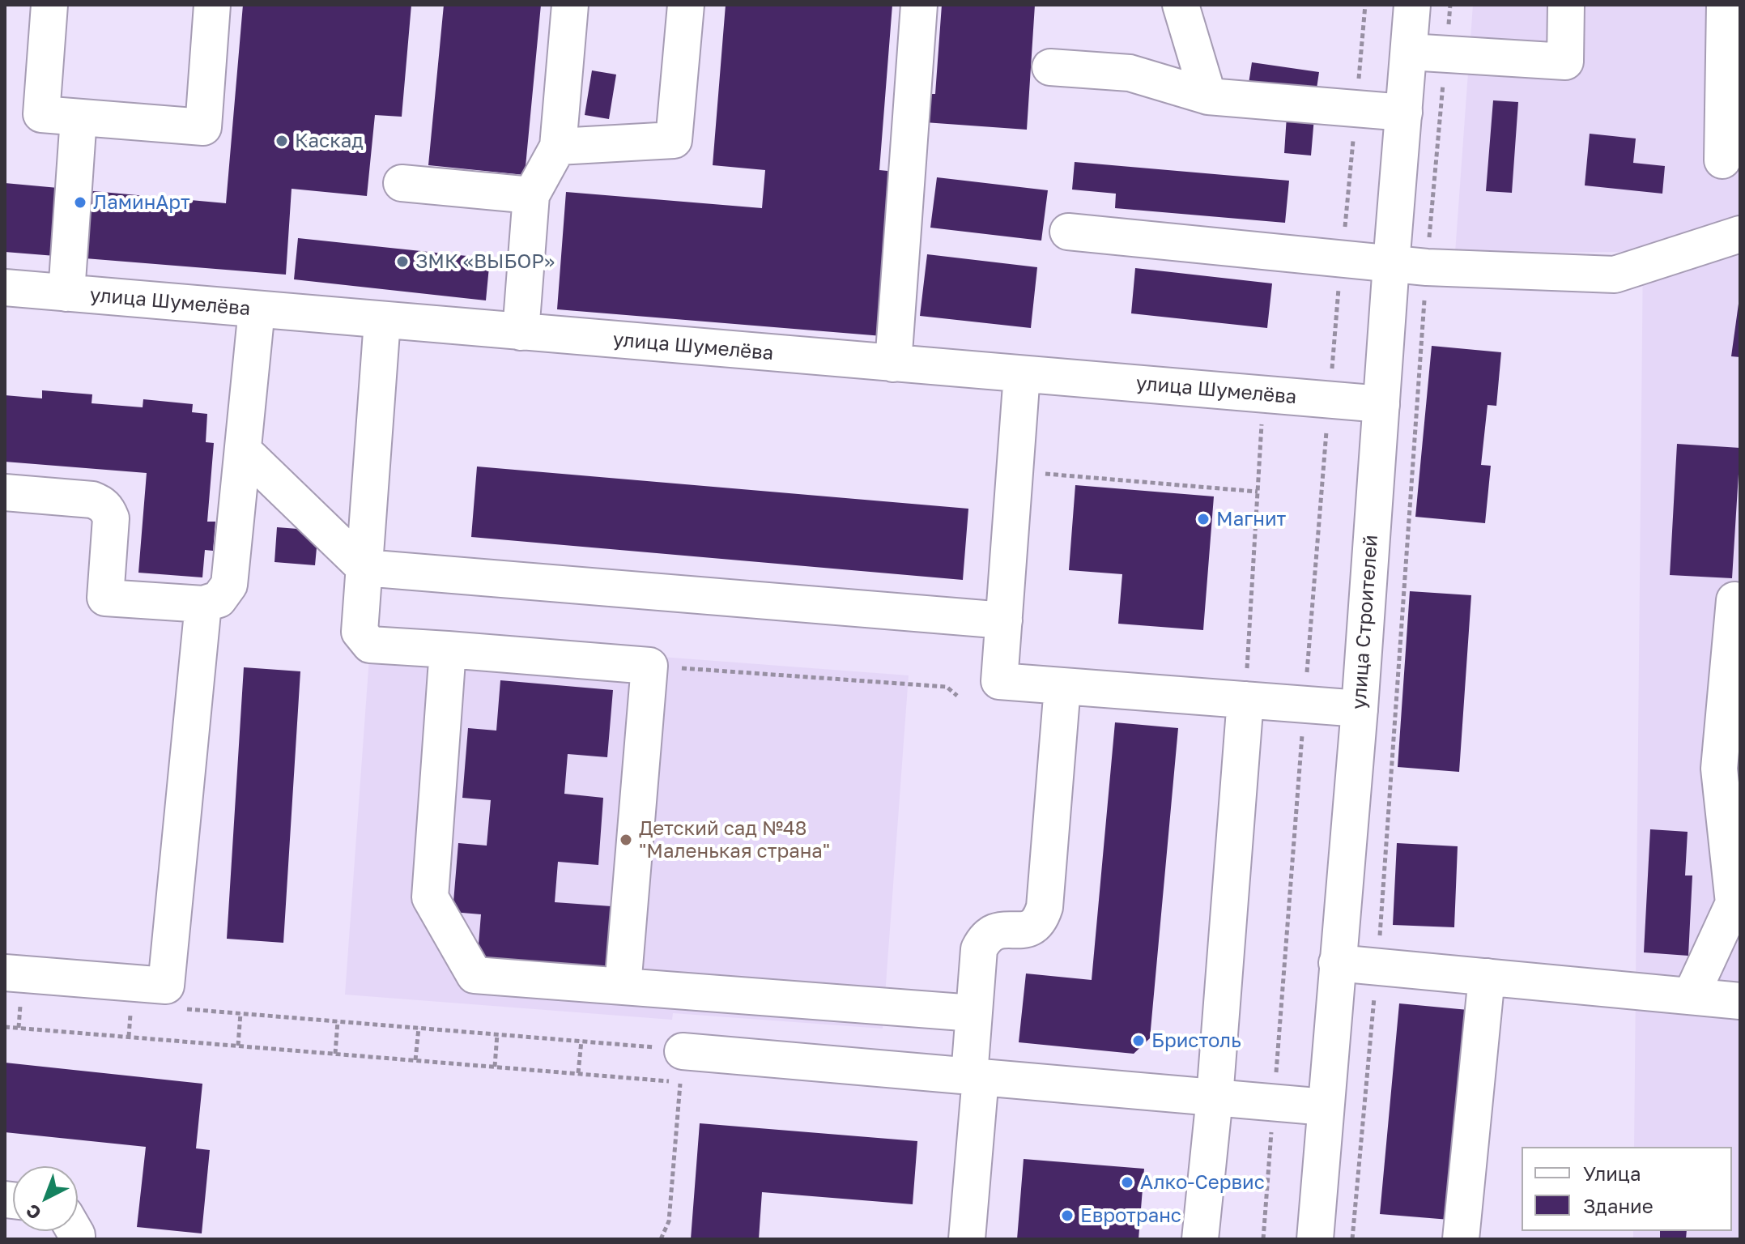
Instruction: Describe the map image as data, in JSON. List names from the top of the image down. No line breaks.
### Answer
{"streets":{"street":["улица Шумелёва","улица Строителей"]},"crossings":[["улица Шумелёва","улица Строителей"]],"places":["Каскад","ЛаминАрт","ЗМК «ВЫБОР»","Магнит","Детский сад №48 \"Маленькая страна\"","Бристоль","Алко-Сервис","Евротранс"],"legend":["Улица","Здание"],"north":"bottom left"}
